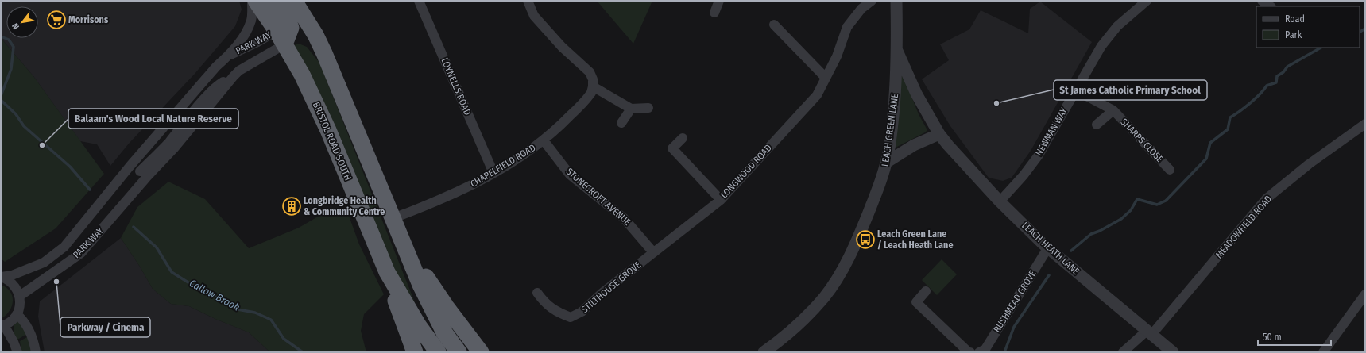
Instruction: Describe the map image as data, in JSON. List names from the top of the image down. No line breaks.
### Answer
{"streets":{"highway":["BRISTOL ROAD SOUTH"],"street":["PARK WAY","LOYNELLS ROAD","LEACH GREEN LANE","NEWMAN WAY","SHARPS CLOSE","CHAPELFIELD ROAD","LONGWOOD ROAD","STONECROFT AVENUE","MEADOWFIELD ROAD","LEACH HEATH LANE","STILTHOUSE GROVE","RUSHMEAD GROVE"]},"crossings":[["PARK WAY","BRISTOL ROAD SOUTH"],["LOYNELLS ROAD","CHAPELFIELD ROAD"],["LEACH GREEN LANE","LEACH HEATH LANE"],["NEWMAN WAY","SHARPS CLOSE"],["NEWMAN WAY","LEACH HEATH LANE"],["CHAPELFIELD ROAD","STONECROFT AVENUE"],["LONGWOOD ROAD","STONECROFT AVENUE"],["LONGWOOD ROAD","STILTHOUSE GROVE"],["STONECROFT AVENUE","STILTHOUSE GROVE"],["MEADOWFIELD ROAD","LEACH HEATH LANE"],["LEACH HEATH LANE","RUSHMEAD GROVE"]],"water":["Callow Brook"],"places":{"supermarket":["Morrisons"],"other":["St James Catholic Primary School","Balaam's Wood Local Nature Reserve","Parkway / Cinema"],"building":["Longbridge Health & Community Centre"],"bus stop":["Leach Green Lane / Leach Heath Lane"]},"legend":["Road","Park"],"scale_bar":"50 m","north":"bottom left"}
